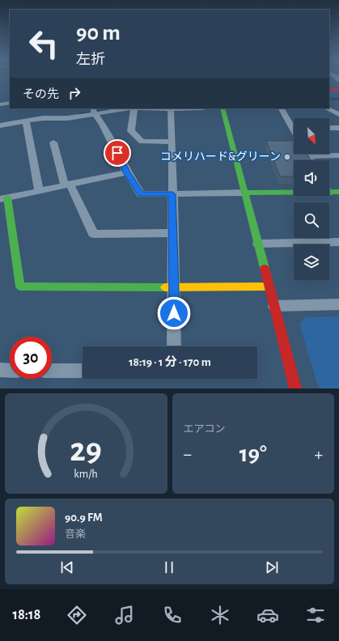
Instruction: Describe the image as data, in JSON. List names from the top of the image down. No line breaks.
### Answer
{"places":["コメリハード&グリーン"],"north":"bottom right","page":{"turn":["90 m","左折"],"then":"その先","limit":"30","trip":"18:19 · 1 分 · 170 m","tile":"エアコン","heat":["−","19°","+"],"song":["90.9 FM","音楽"],"tabs":"18:18","gauge":["29","km/h"]}}
